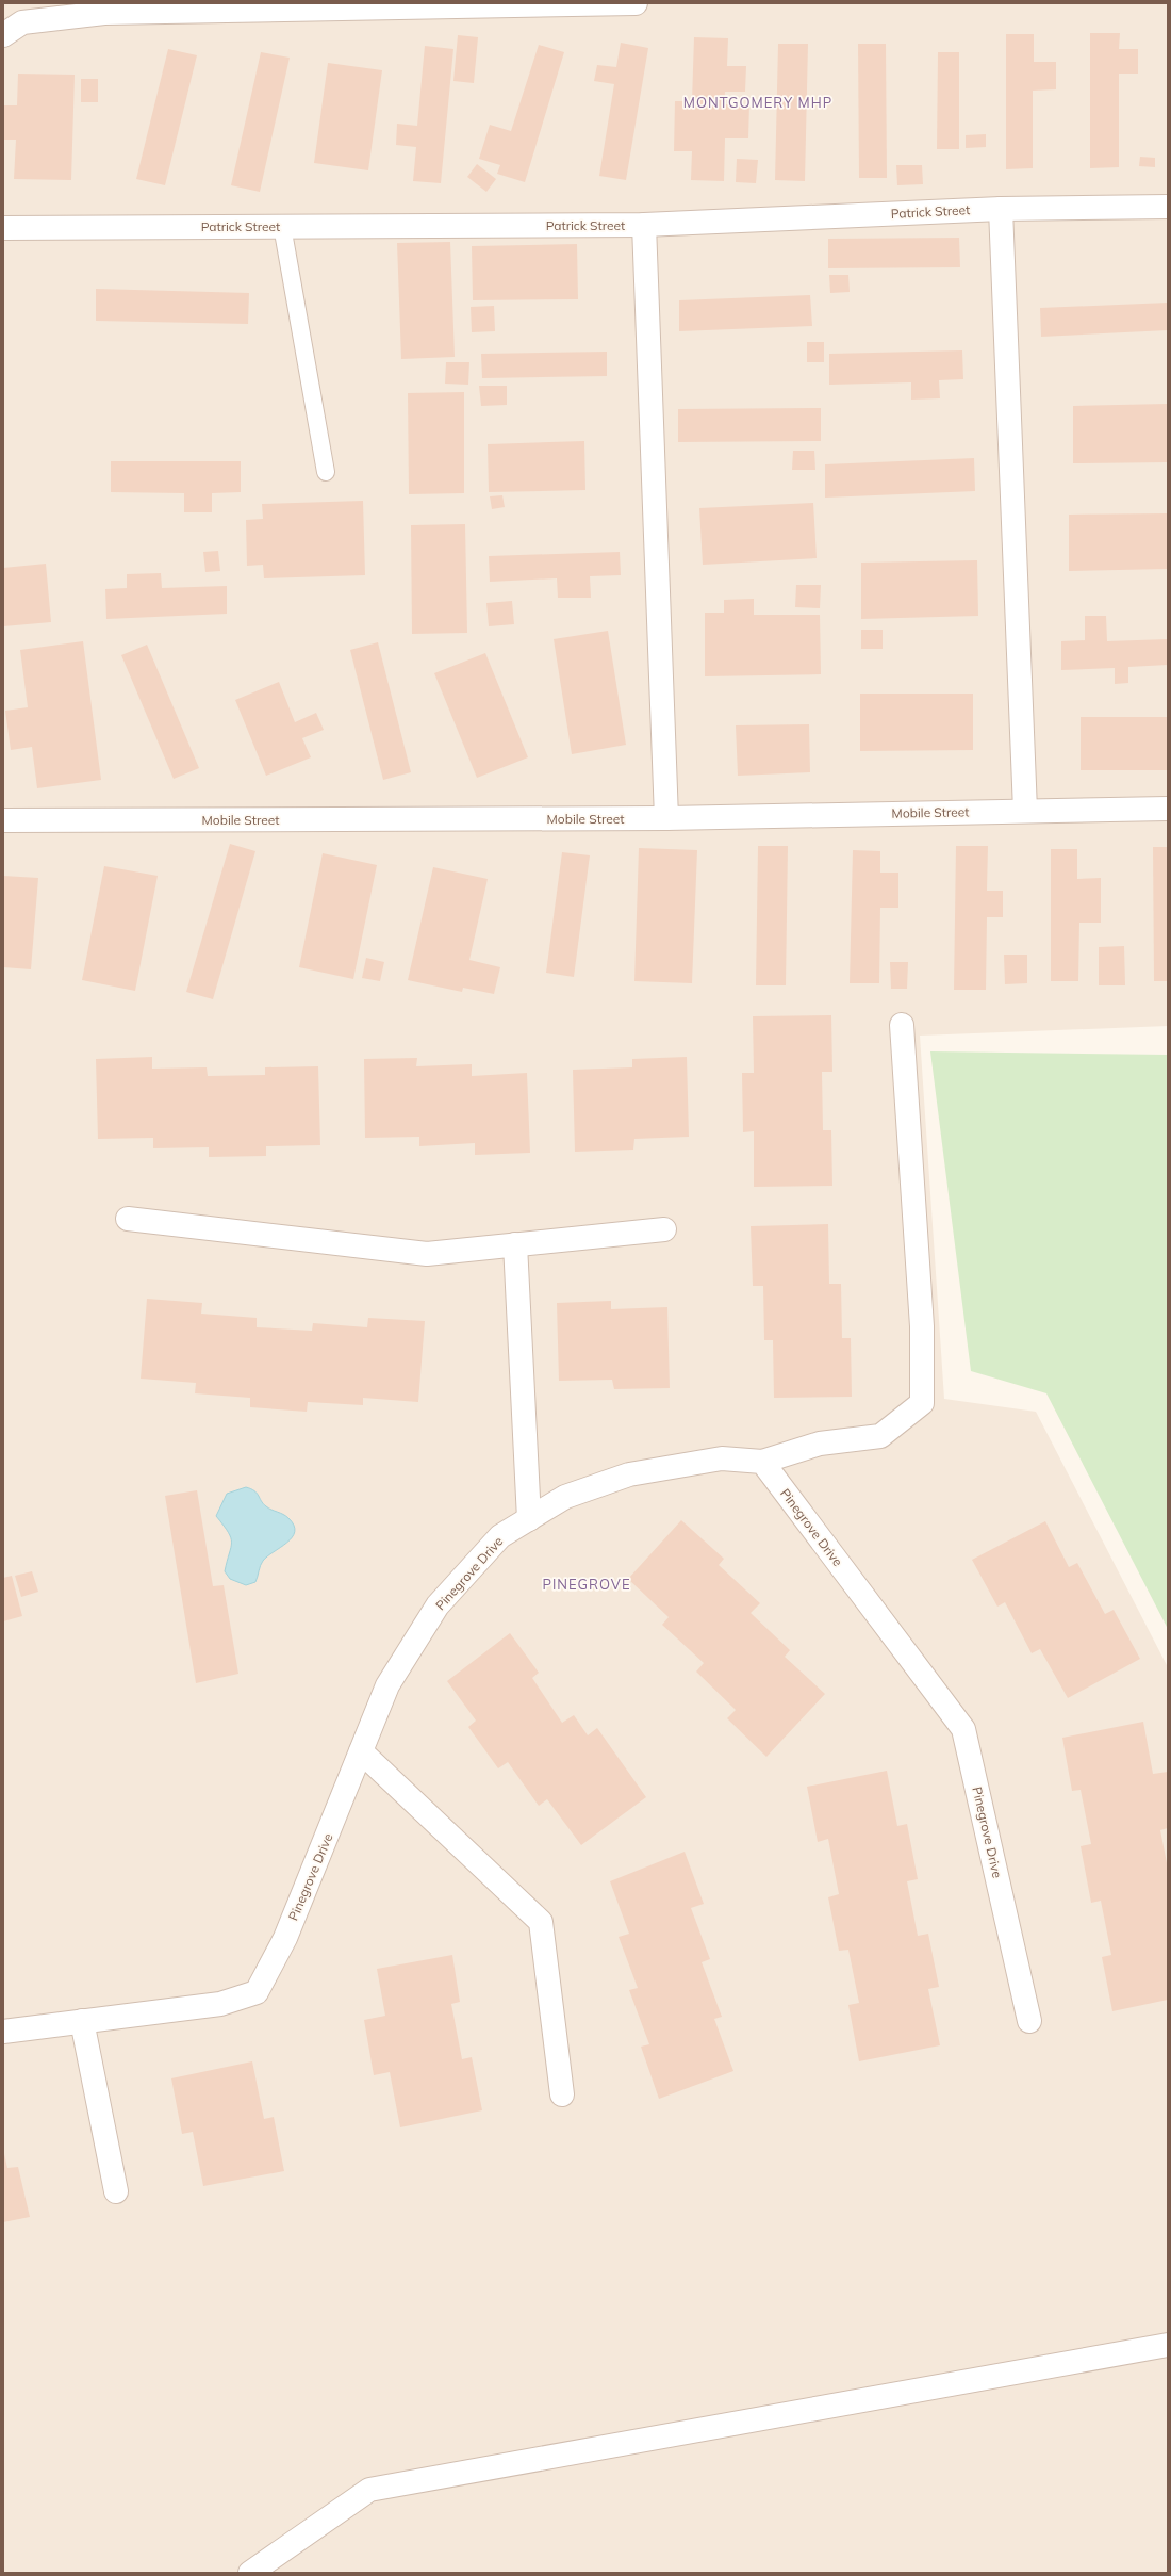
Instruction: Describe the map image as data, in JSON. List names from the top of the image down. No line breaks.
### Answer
{"streets":{"street":["Patrick Street","Mobile Street","Pinegrove Drive"]},"districts":["MONTGOMERY MHP","PINEGROVE"]}
